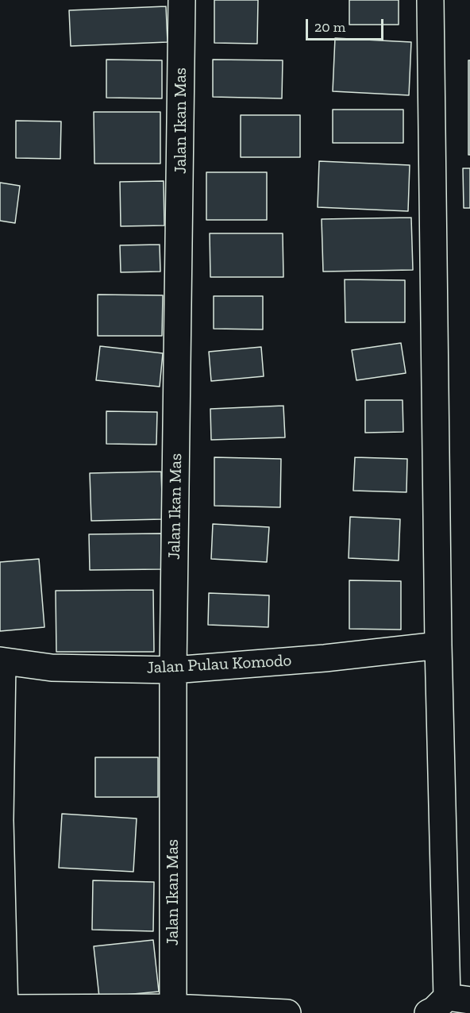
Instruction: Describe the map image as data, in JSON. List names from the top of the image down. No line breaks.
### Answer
{"streets":{"street":["Jalan Ikan Mas","Jalan Pulau Komodo"]},"crossings":[["Jalan Ikan Mas","Jalan Pulau Komodo"]],"scale_bar":"20 m"}
